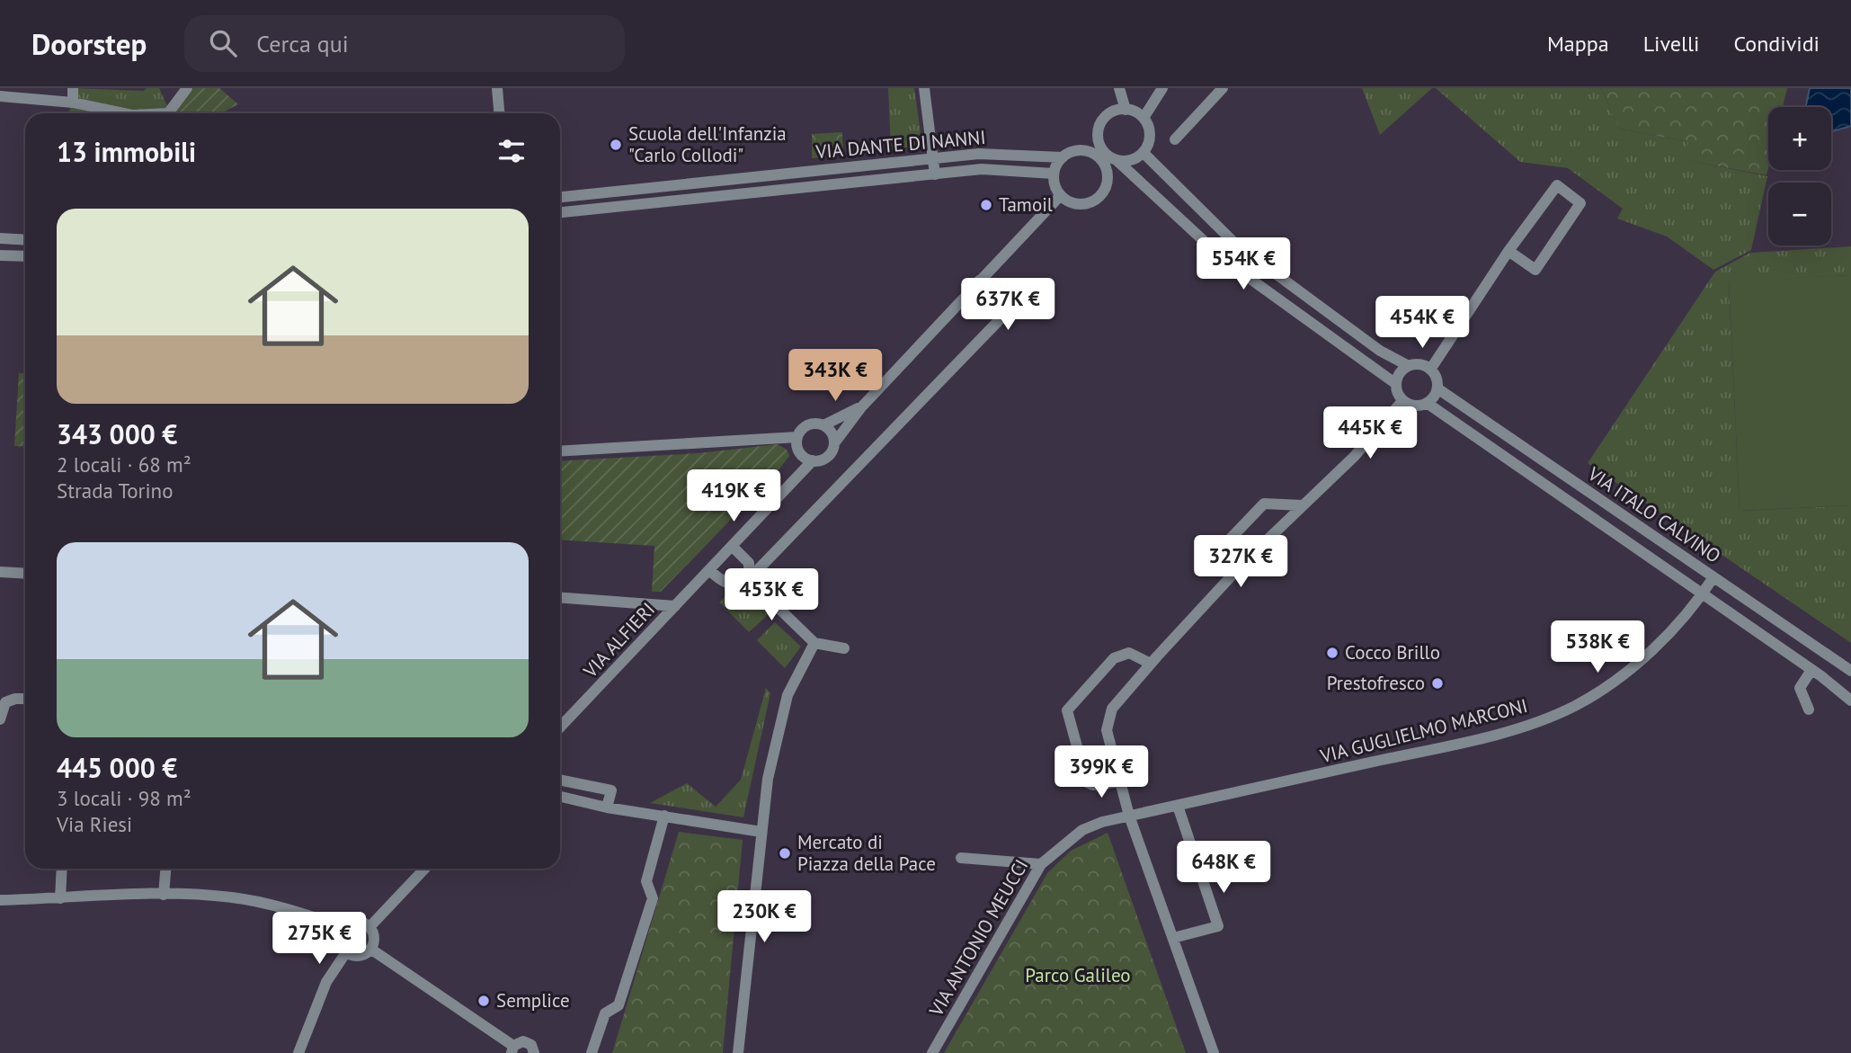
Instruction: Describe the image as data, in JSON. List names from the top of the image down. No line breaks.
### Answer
{"streets":{"street":["VIA DANTE DI NANNI","VIA ITALO CALVINO","VIA ALFIERI","VIA GUGLIELMO MARCONI","VIA ANTONIO MEUCCI"]},"crossings":[["VIA ITALO CALVINO","VIA GUGLIELMO MARCONI"],["VIA GUGLIELMO MARCONI","VIA ANTONIO MEUCCI"]],"parks":["Parco Galileo"],"places":["Scuola dell'Infanzia \"Carlo Collodi\"","Tamoil","Cocco Brillo","Prestofresco","Mercato di Piazza della Pace","Semplice"],"page":{"header":"Doorstep","search":"Cerca qui","nav":["Mappa","Livelli","Condividi"],"map_buttons":["+","−"],"heading":"13 immobili","list":[{"name":"343 000 €","note":"2 locali · 68 m² · Strada Torino"},{"name":"445 000 €","note":"3 locali · 98 m² · Via Riesi"}],"price":["554K €","637K €","454K €","343K €","445K €","419K €","327K €","453K €","538K €","399K €","648K €","230K €","275K €"]}}
